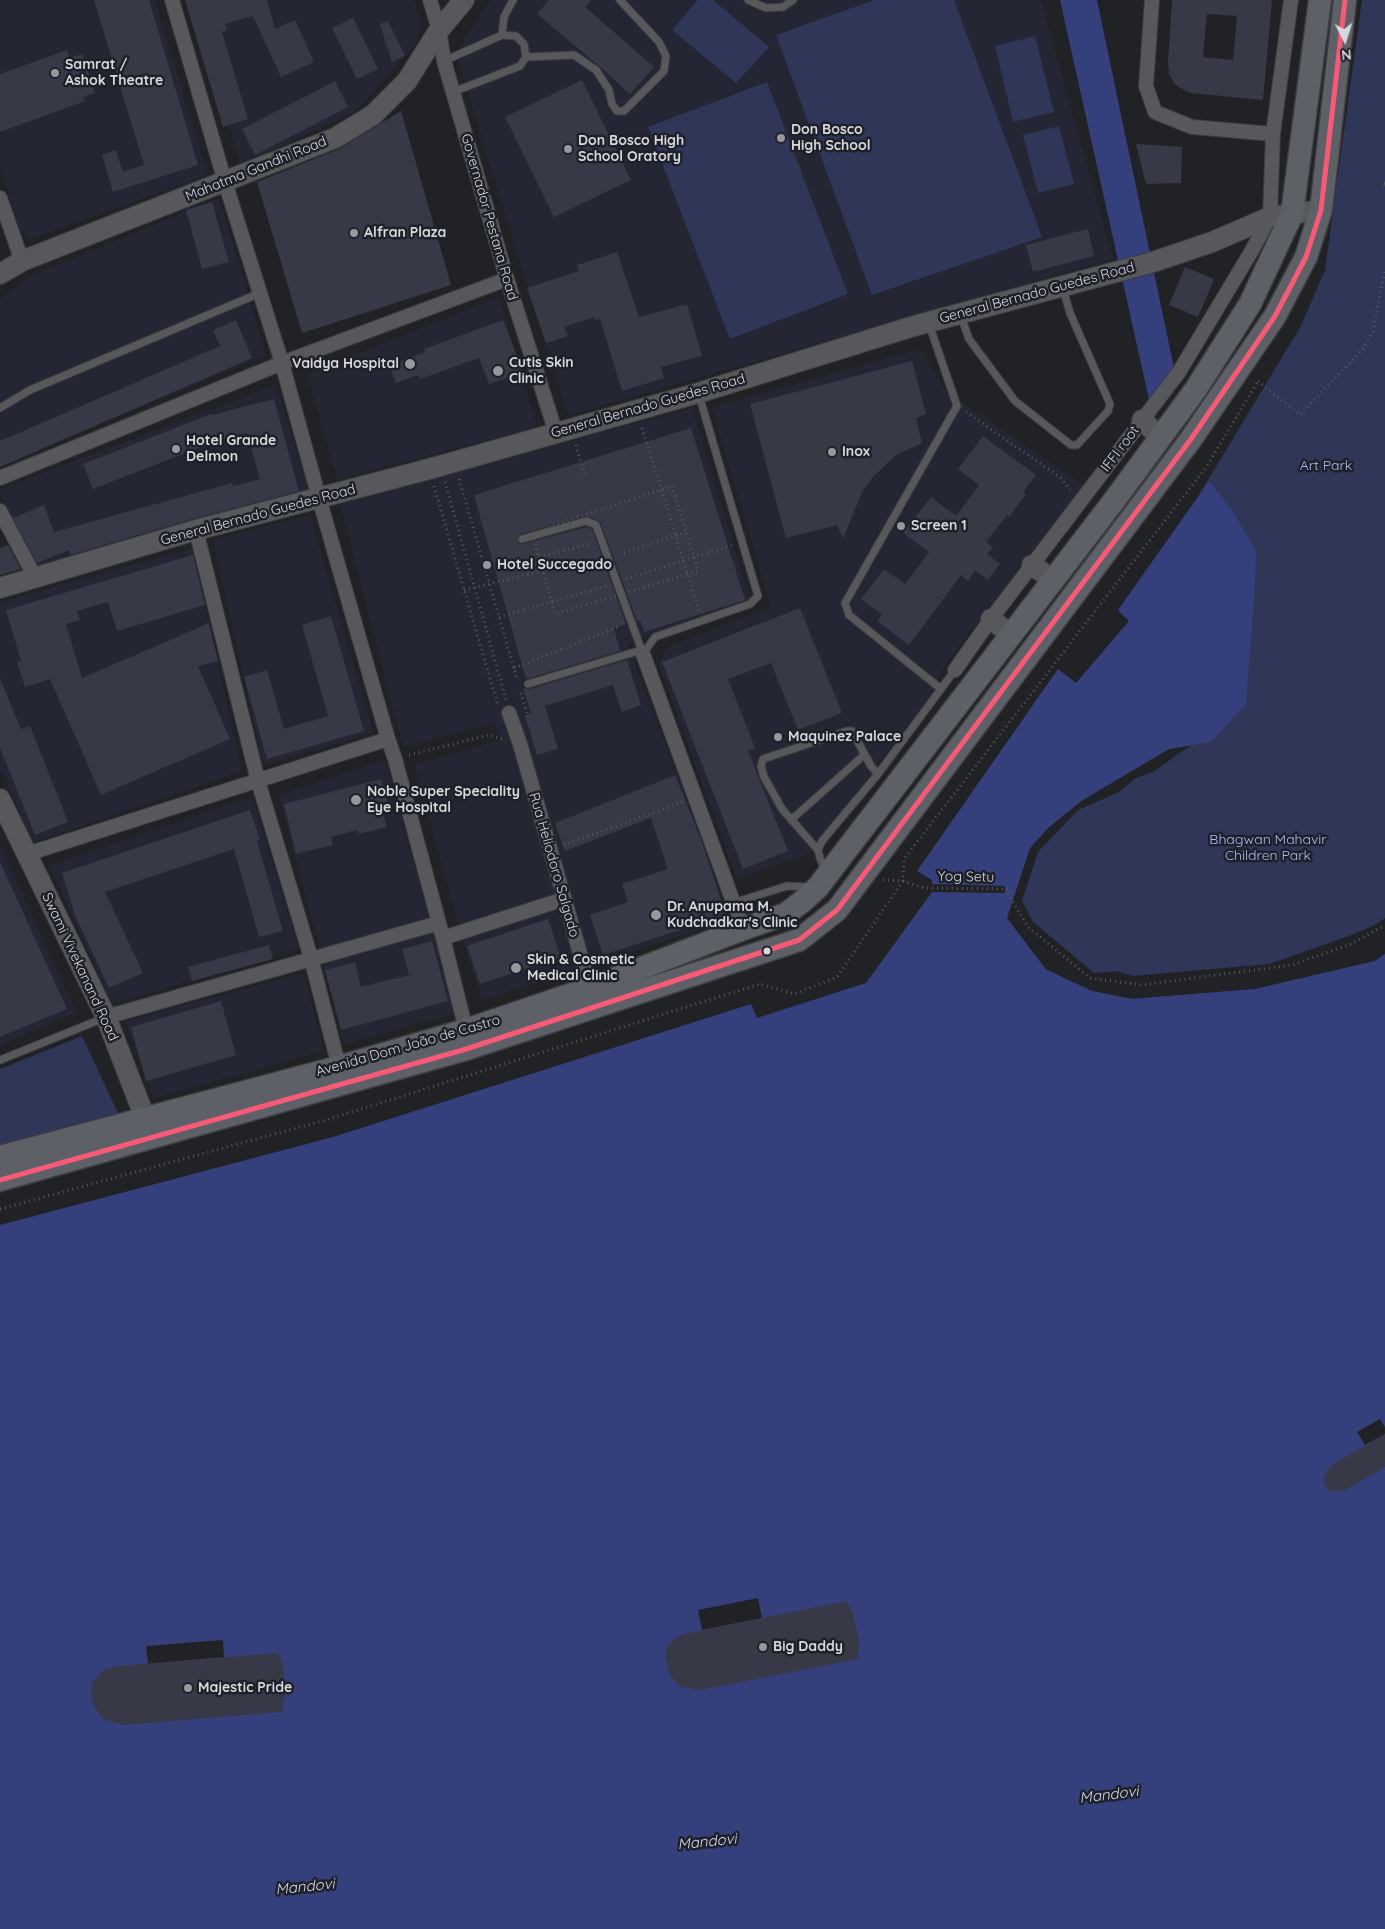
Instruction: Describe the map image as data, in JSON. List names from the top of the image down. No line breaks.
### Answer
{"streets":{"main road":["Avenida Dom João de Castro"],"street":["Mahatma Gandhi Road","Governador Pestana Road","General Bernado Guedes Road","IFFI root","Rua Heliodoro Salgado","Swami Vivekanand Road"],"path":["Yog Setu"]},"crossings":[["Mahatma Gandhi Road","Governador Pestana Road"],["Governador Pestana Road","General Bernado Guedes Road"],["General Bernado Guedes Road","IFFI root"],["General Bernado Guedes Road","Avenida Dom João de Castro"],["Rua Heliodoro Salgado","Avenida Dom João de Castro"],["Yog Setu","Avenida Dom João de Castro"],["Swami Vivekanand Road","Avenida Dom João de Castro"]],"water":["Mandovi"],"parks":["Art Park","Bhagwan Mahavir Children Park"],"places":["Samrat / Ashok Theatre","Don Bosco High School","Don Bosco High School Oratory","Alfran Plaza","Vaidya Hospital","Cutis Skin Clinic","Hotel Grande Delmon","Inox","Screen 1","Hotel Succegado","Maquinez Palace","Noble Super Speciality Eye Hospital","Dr. Anupama M. Kudchadkar's Clinic","Skin & Cosmetic Medical Clinic","Big Daddy","Majestic Pride"],"north":"bottom"}
